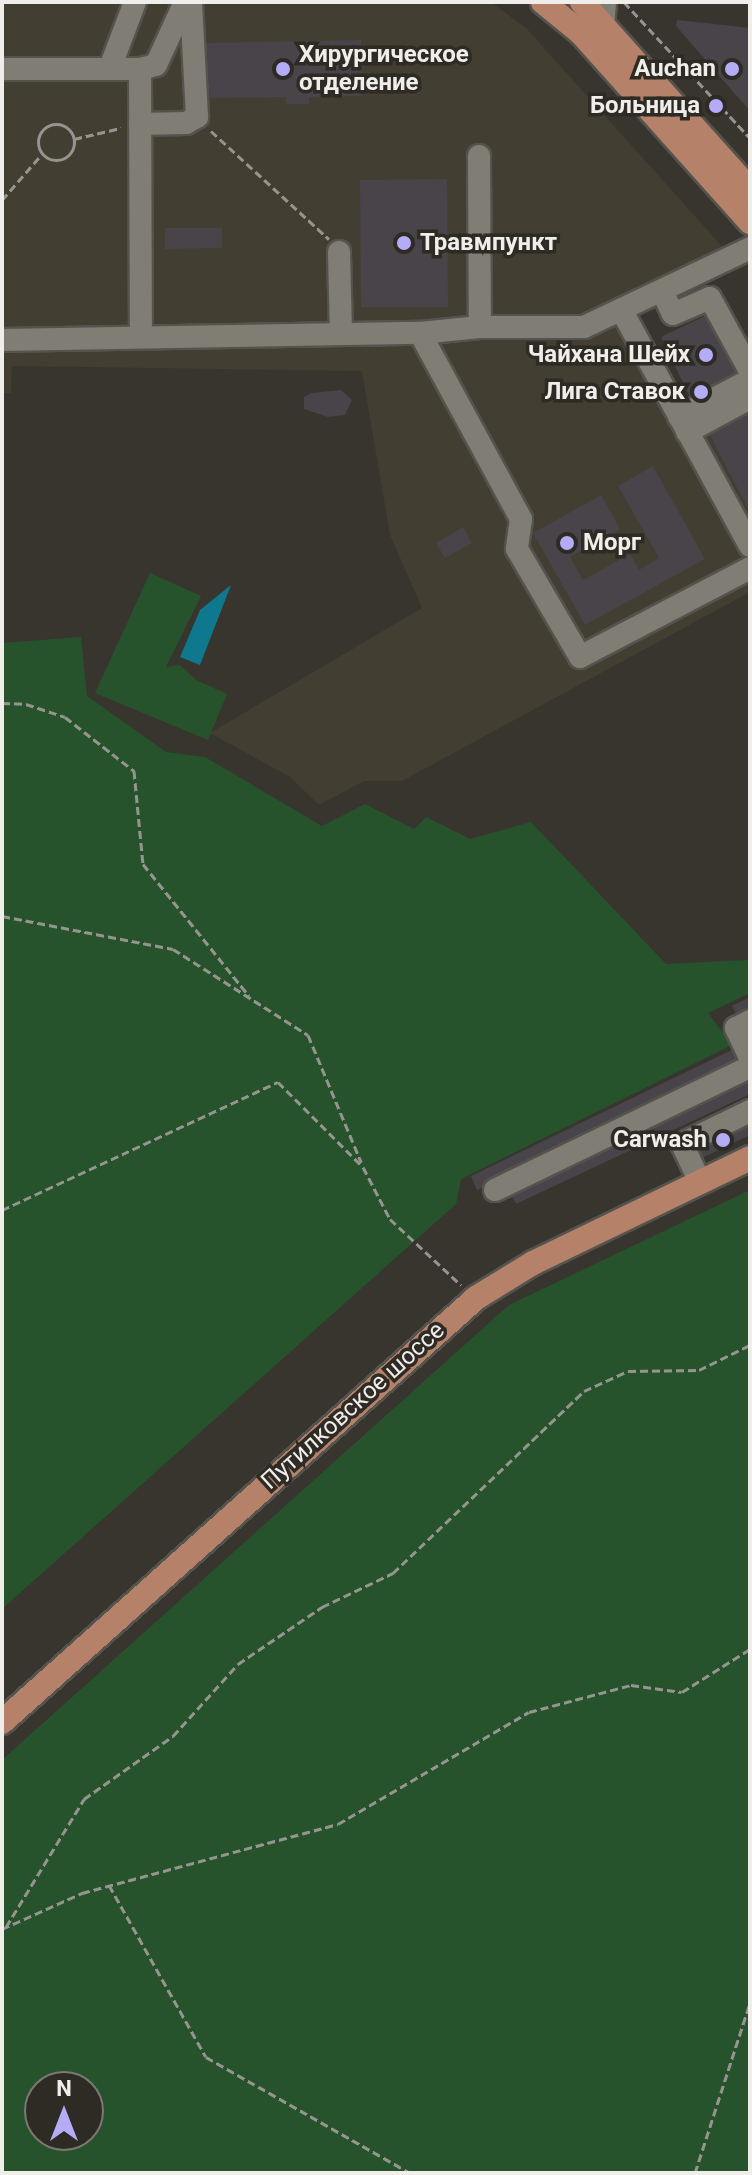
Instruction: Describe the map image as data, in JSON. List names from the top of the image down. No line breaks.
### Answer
{"streets":{"main road":["Путилковское шоссе"]},"places":["Хирургическое отделение","Auchan","Больница","Травмпункт","Чайхана Шейх","Лига Ставок","Морг","Carwash"],"north":"top"}
